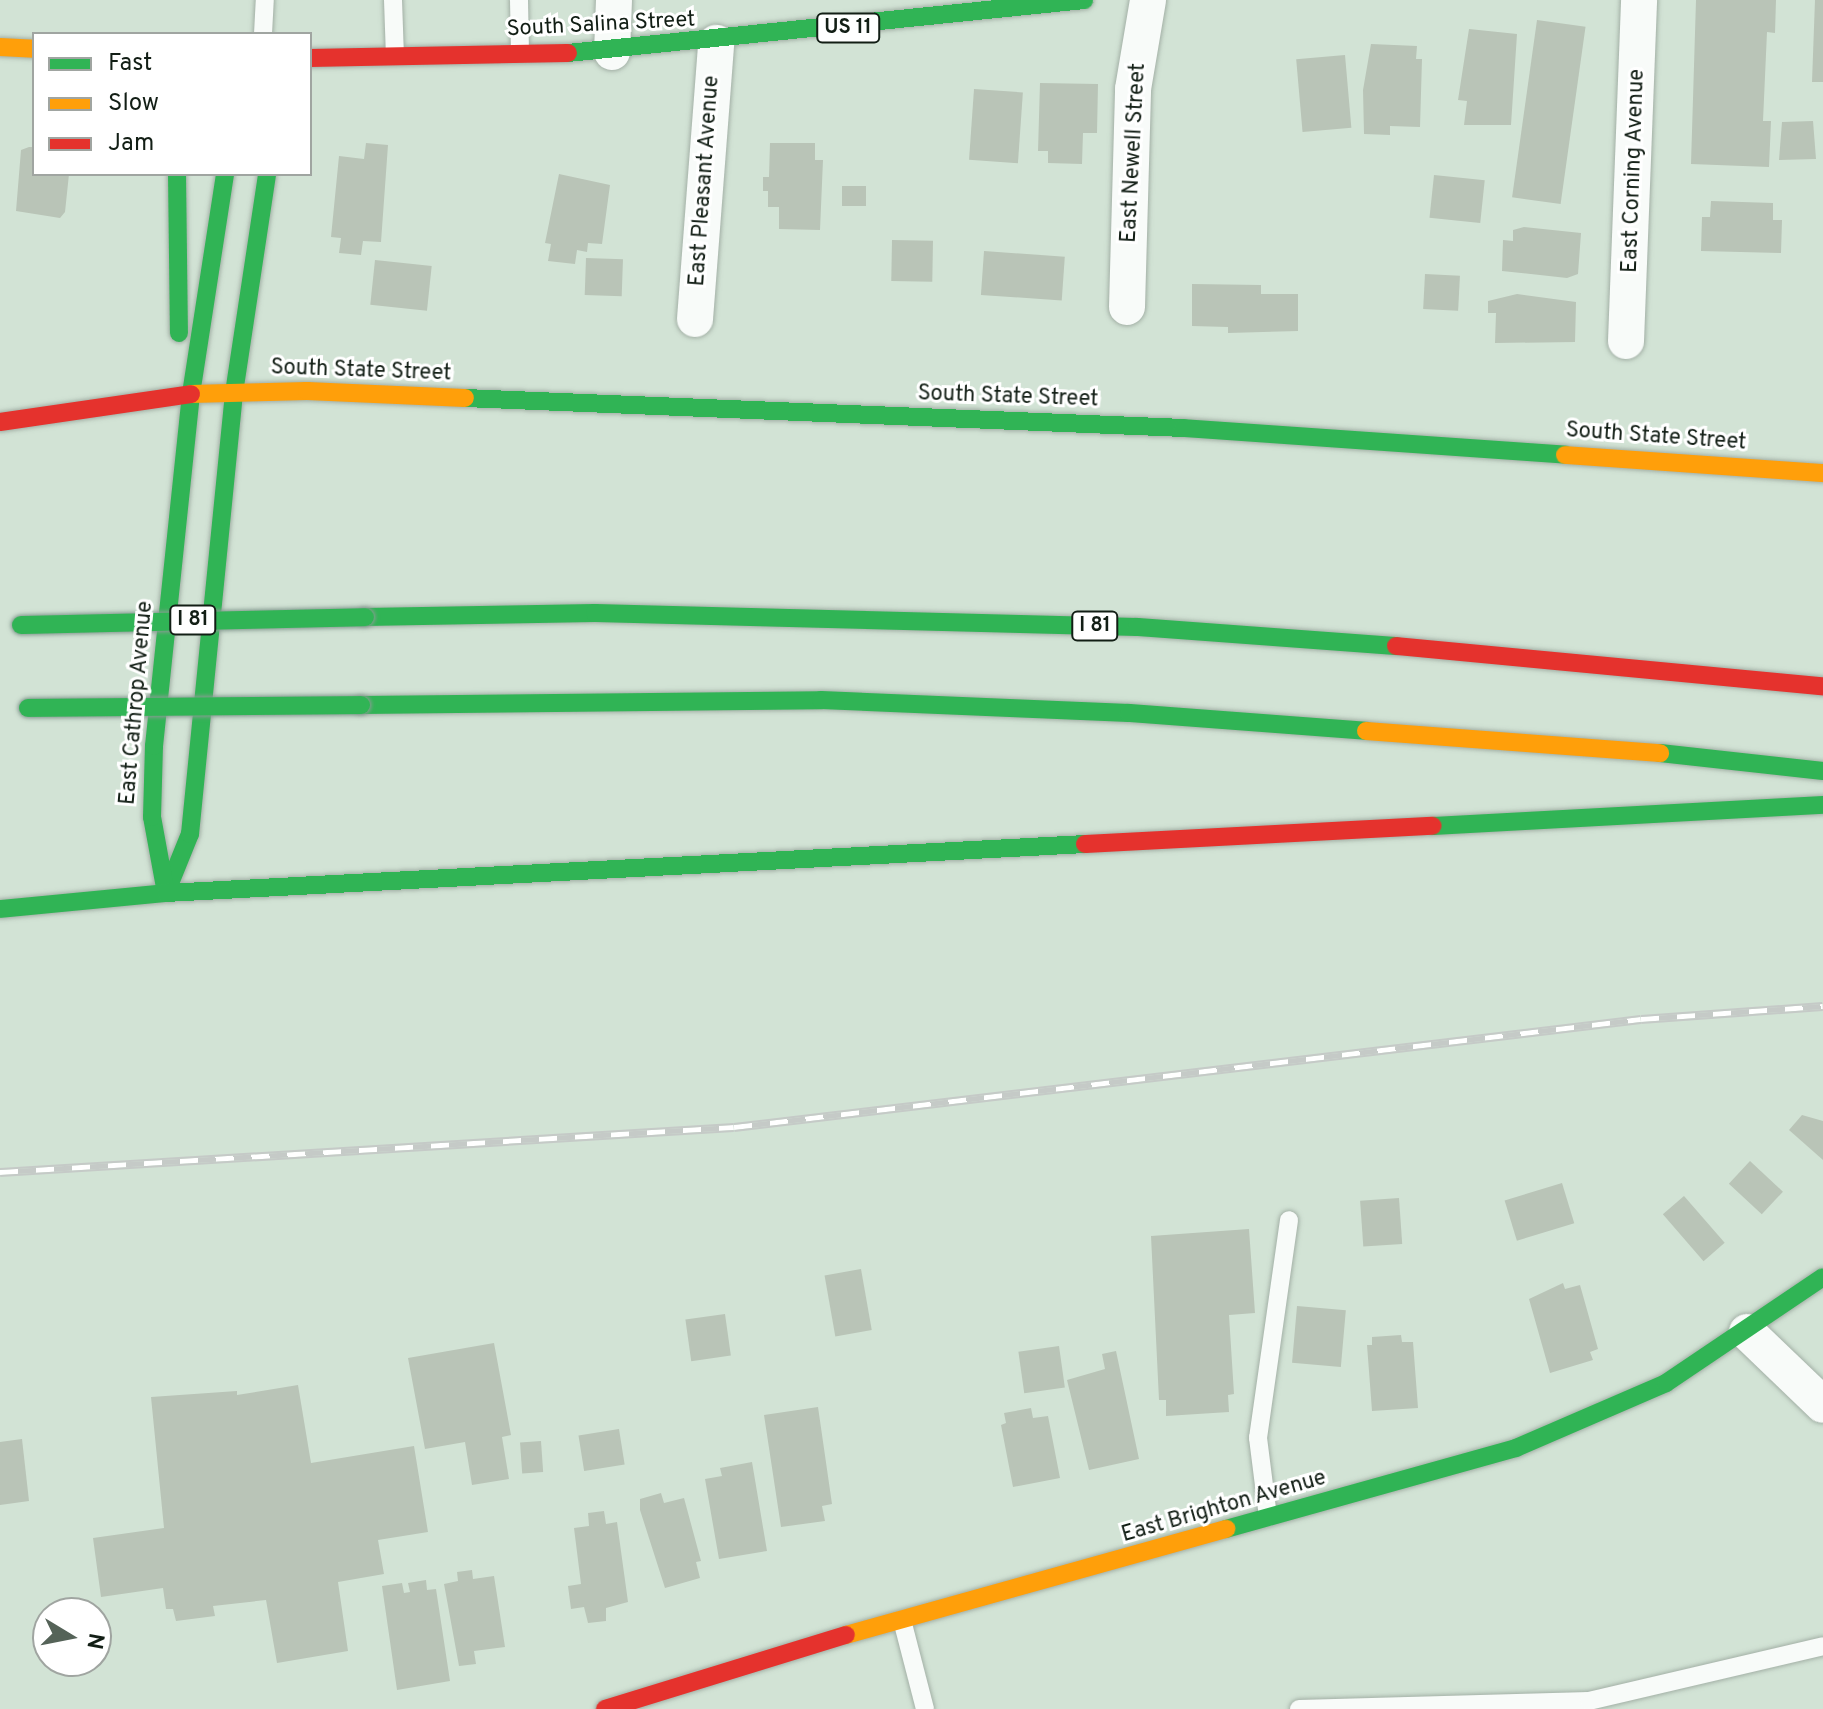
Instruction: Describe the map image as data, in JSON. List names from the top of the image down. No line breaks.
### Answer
{"streets":{"main road":["South Salina Street","US 11","South State Street","I 81","East Cathrop Avenue","East Brighton Avenue"],"street":["East Newell Street","East Corning Avenue","East Pleasant Avenue"]},"crossings":[["South Salina Street","East Pleasant Avenue"],["South State Street","East Cathrop Avenue"]],"legend":["Fast","Slow","Jam"],"north":"right"}
